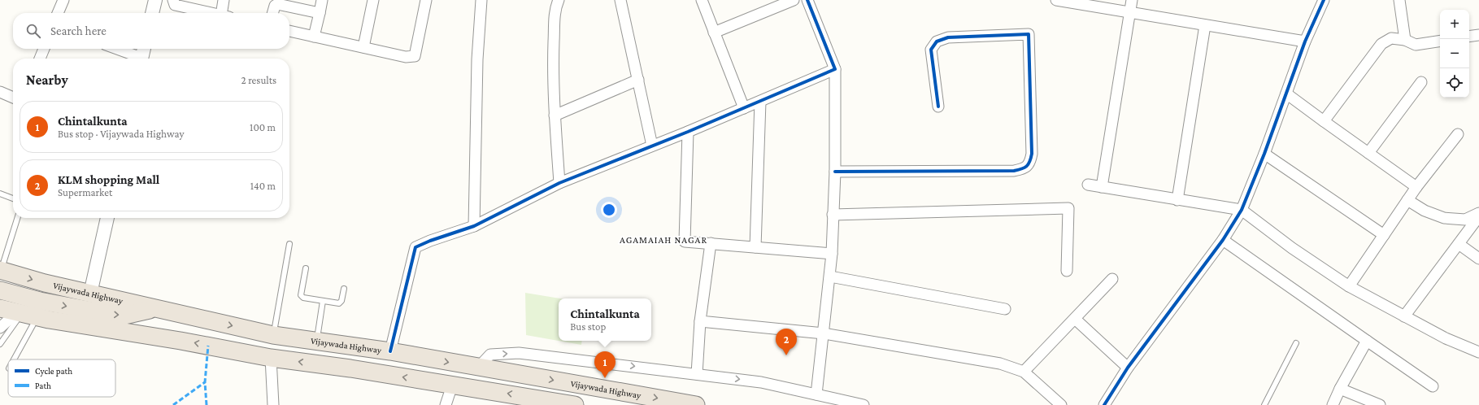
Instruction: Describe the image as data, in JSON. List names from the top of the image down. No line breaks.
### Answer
{"streets":{"highway":["Vijaywada Highway"]},"districts":["AGAMAIAH NAGAR"],"legend":["Cycle path","Path"],"page":{"map_buttons":["+","−"],"search":"Search here","heading":["Nearby","2 results"],"list":[{"mark":"1","name":"Chintalkunta","note":"Bus stop · Vijaywada Highway","value":"100 m"},{"mark":"2","name":"KLM shopping Mall","note":"Supermarket","value":"140 m"}],"popup":["Chintalkunta","Bus stop"],"pins":["2","1"]}}
